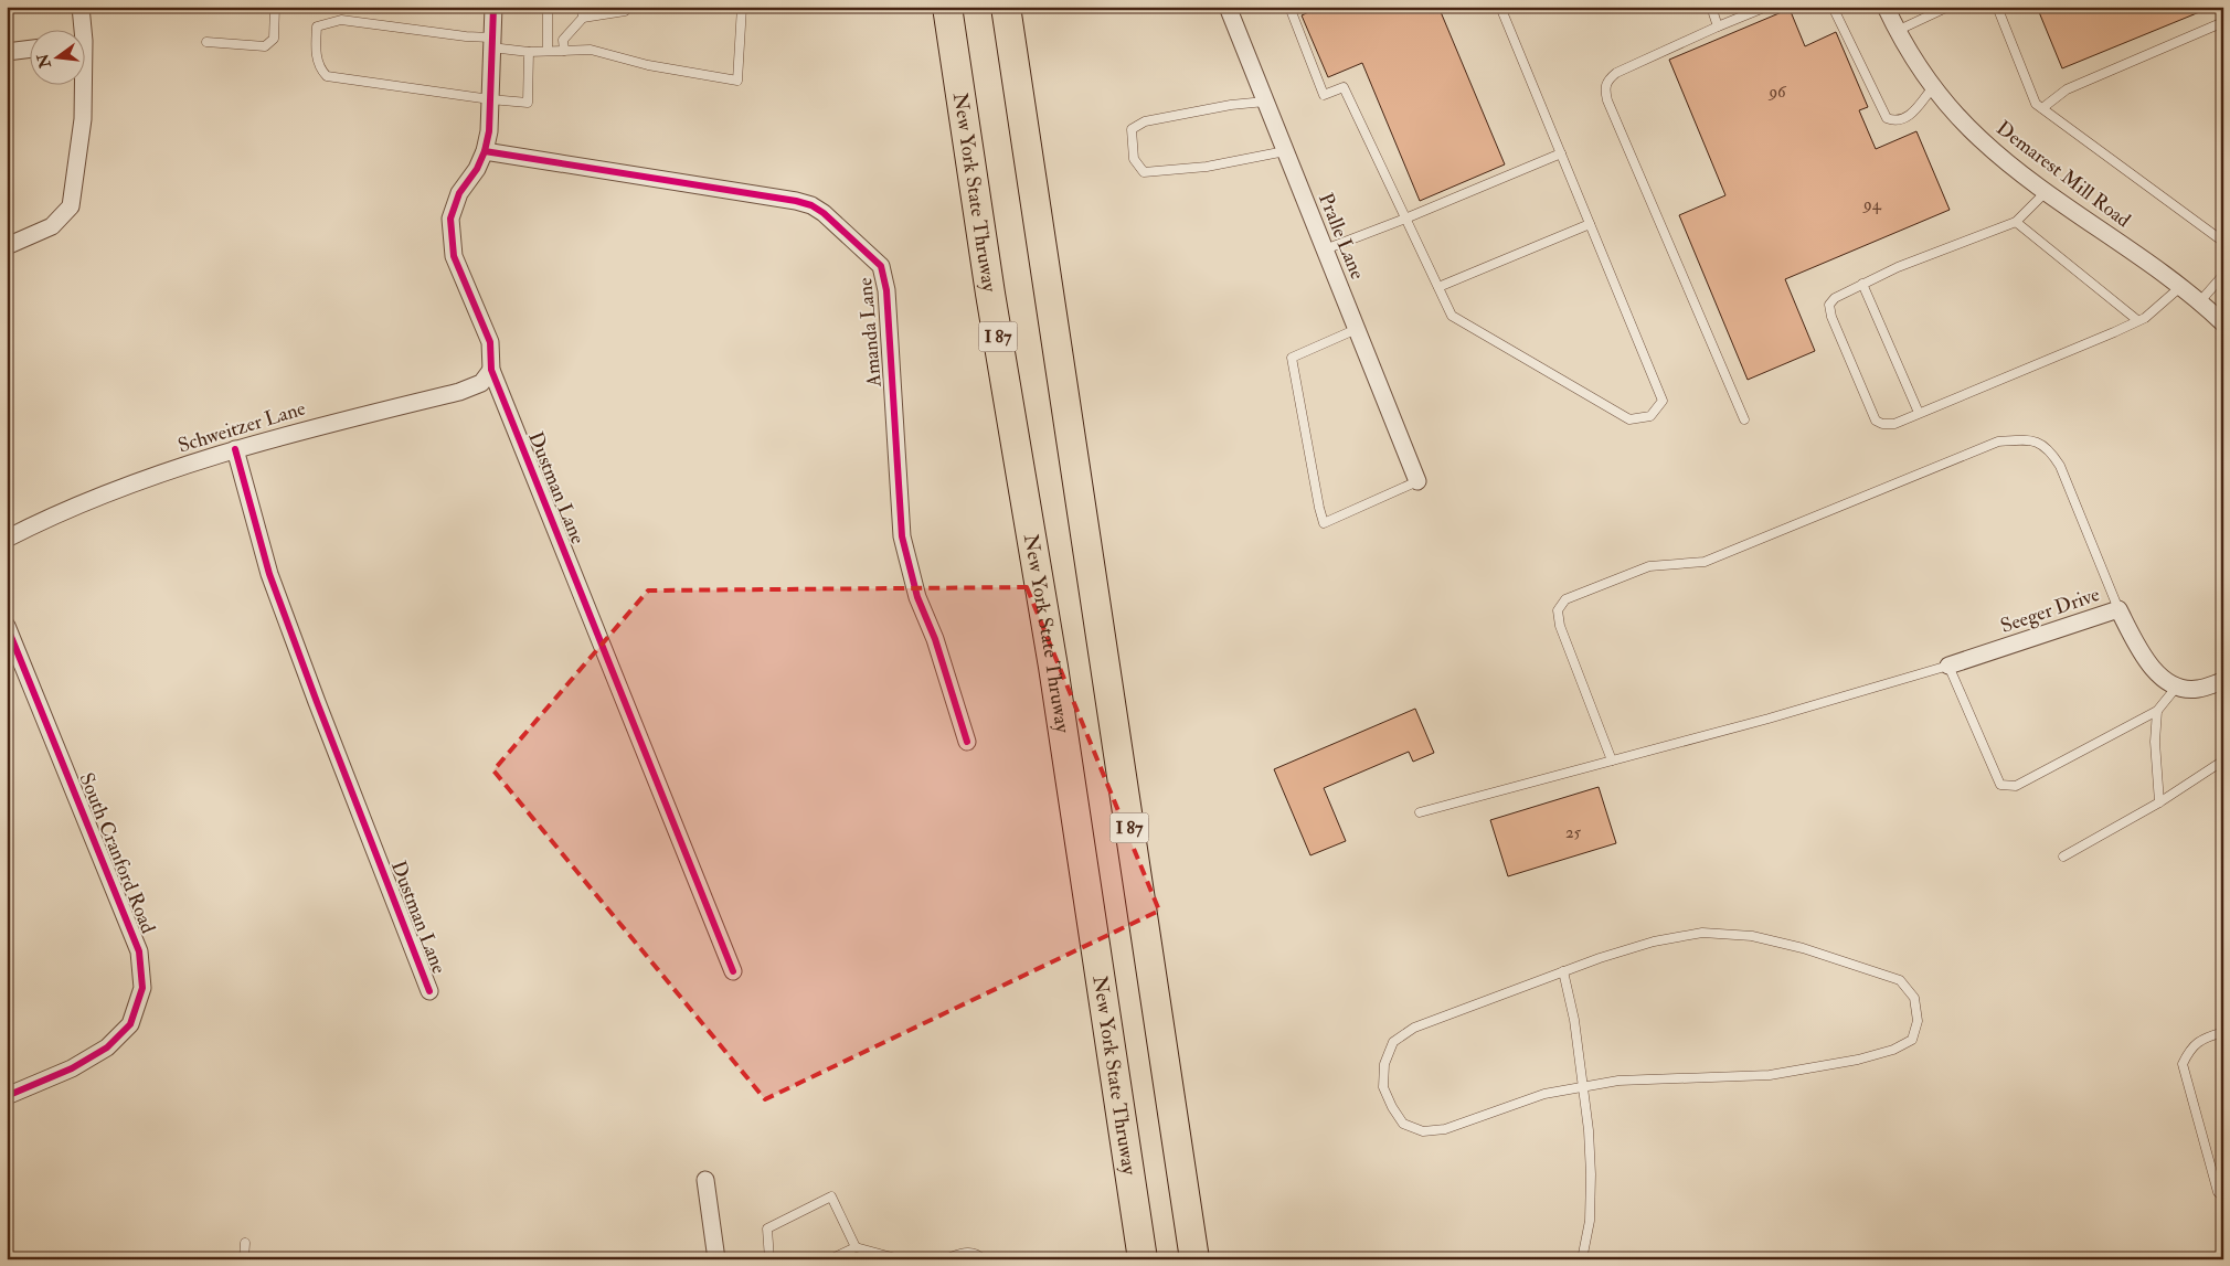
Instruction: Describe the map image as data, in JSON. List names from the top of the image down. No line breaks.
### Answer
{"streets":{"highway":["New York State Thruway","I 87"],"street":["Demarest Mill Road","Pralle Lane","Amanda Lane","Schweitzer Lane","Dustman Lane","Seeger Drive","South Cranford Road"]},"crossings":[["Amanda Lane","Dustman Lane"],["Schweitzer Lane","Dustman Lane"]],"house_numbers":["96","94","25"],"north":"left"}
